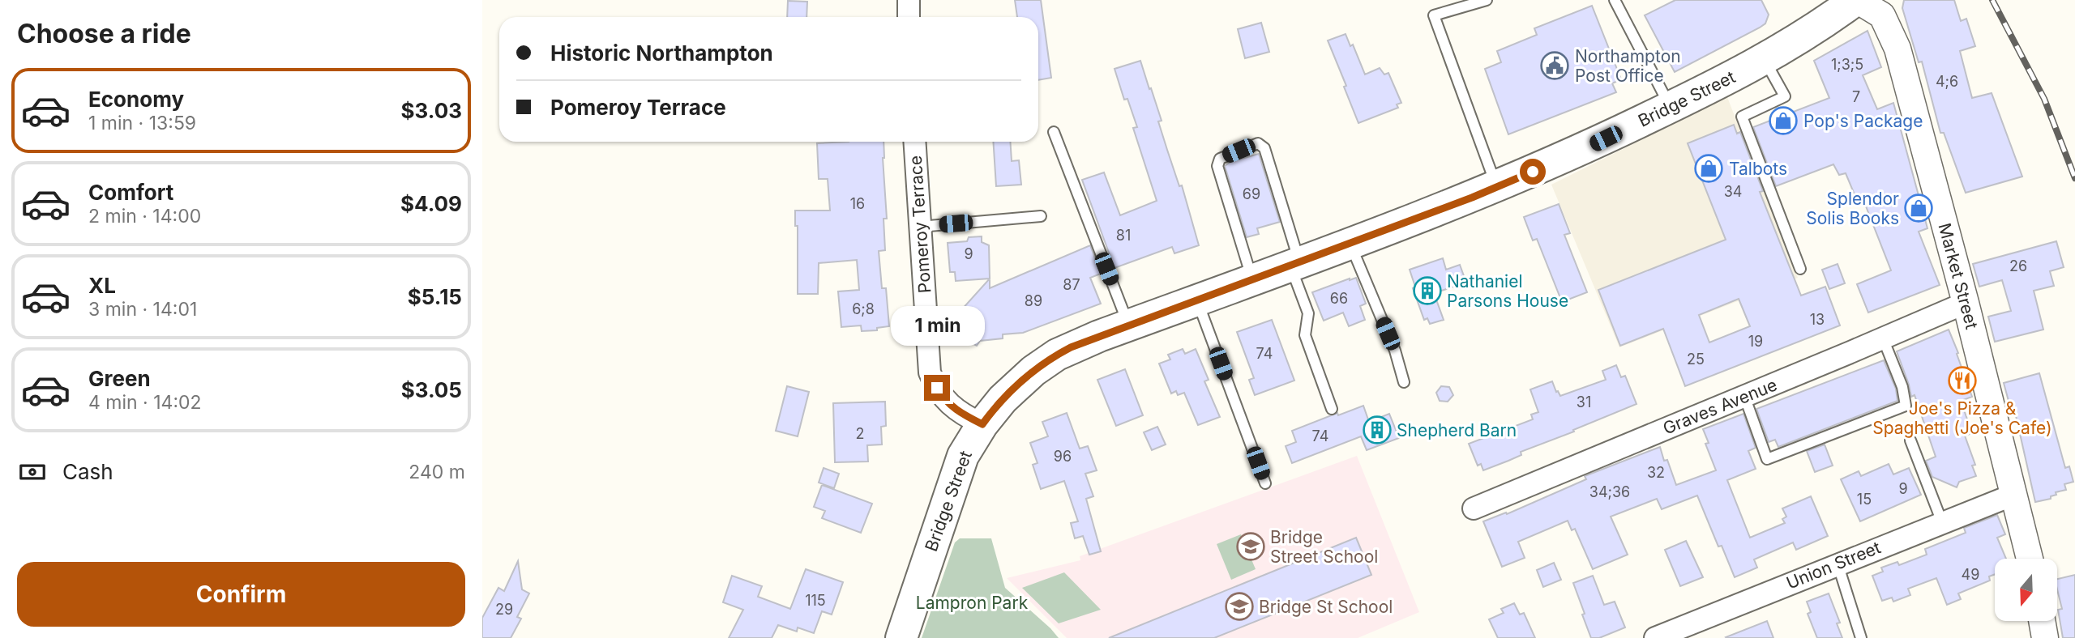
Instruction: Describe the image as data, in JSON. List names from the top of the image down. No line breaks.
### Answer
{"streets":{"highway":["Bridge Street"],"street":["Pomeroy Terrace","Market Street","Graves Avenue","Union Street"]},"crossings":[["Bridge Street","Pomeroy Terrace"],["Bridge Street","Market Street"],["Market Street","Graves Avenue"],["Market Street","Union Street"]],"parks":["Lampron Park"],"places":{"public building":["Northampton Post Office"],"shop":["Pop's Package","Talbots","Splendor Solis Books"],"building":["Nathaniel Parsons House","Shepherd Barn"],"restaurant":["Joe's Pizza & Spaghetti (Joe's Cafe)"],"school or university":["Bridge Street School","Bridge St School"]},"house_numbers":["1;3;5","4;6","7","34","69","16","81","9","26","87","66","89","6;8","13","19","74","25","31","2","74","96","32","9","34;36","15","49","115","29"],"north":"bottom","page":{"heading":"Choose a ride","banner":["Historic Northampton","Pomeroy Terrace"],"list":[{"name":"Economy","note":"1 min · 13:59","value":"$3.03"},{"name":"Comfort","note":"2 min · 14:00","value":"$4.09"},{"name":"XL","note":"3 min · 14:01","value":"$5.15"},{"name":"Green","note":"4 min · 14:02","value":"$3.05"}],"bubble":"1 min","pay":["Cash","240 m"],"buttons":"Confirm"}}
